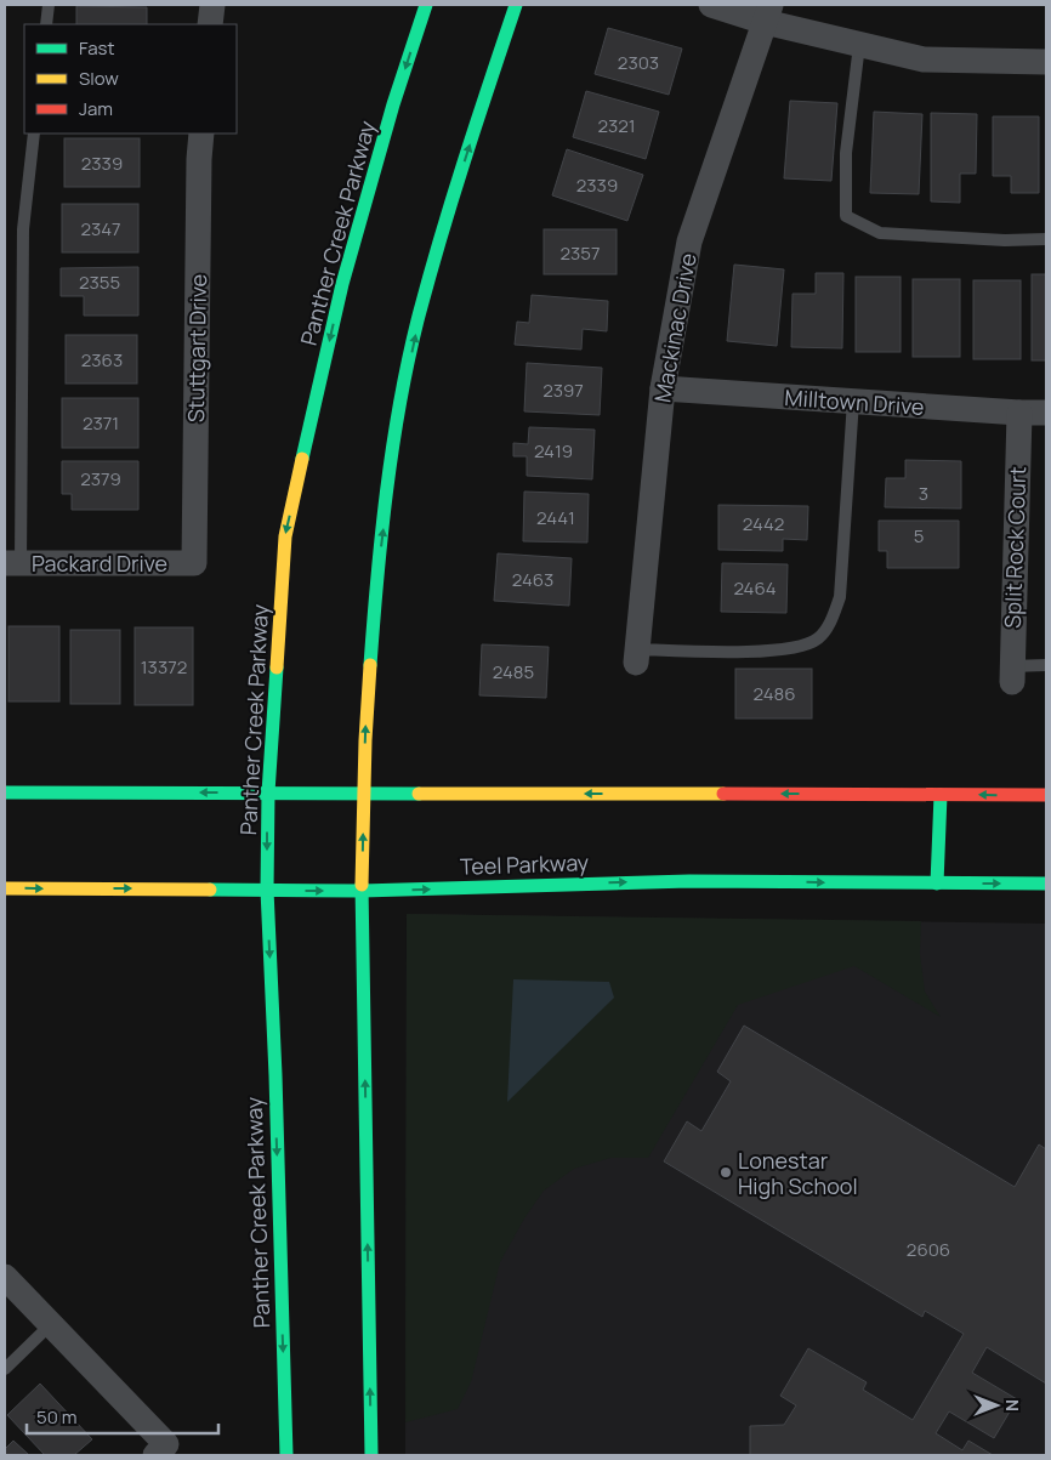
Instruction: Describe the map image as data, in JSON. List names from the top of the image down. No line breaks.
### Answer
{"streets":{"main road":["Panther Creek Parkway","Teel Parkway"],"street":["Mackinac Drive","Stuttgart Drive","Milltown Drive","Split Rock Court","Packard Drive"]},"crossings":[["Panther Creek Parkway","Teel Parkway"],["Mackinac Drive","Milltown Drive"],["Stuttgart Drive","Packard Drive"],["Milltown Drive","Split Rock Court"]],"places":["Lonestar High School"],"house_numbers":["2303","2321","2339","2339","2347","2357","2355","2363","2397","2371","2419","2379","3","2441","2442","5","2463","2464","13372","2485","2486","2606"],"legend":["Fast","Slow","Jam"],"scale_bar":"50 m","north":"right"}
